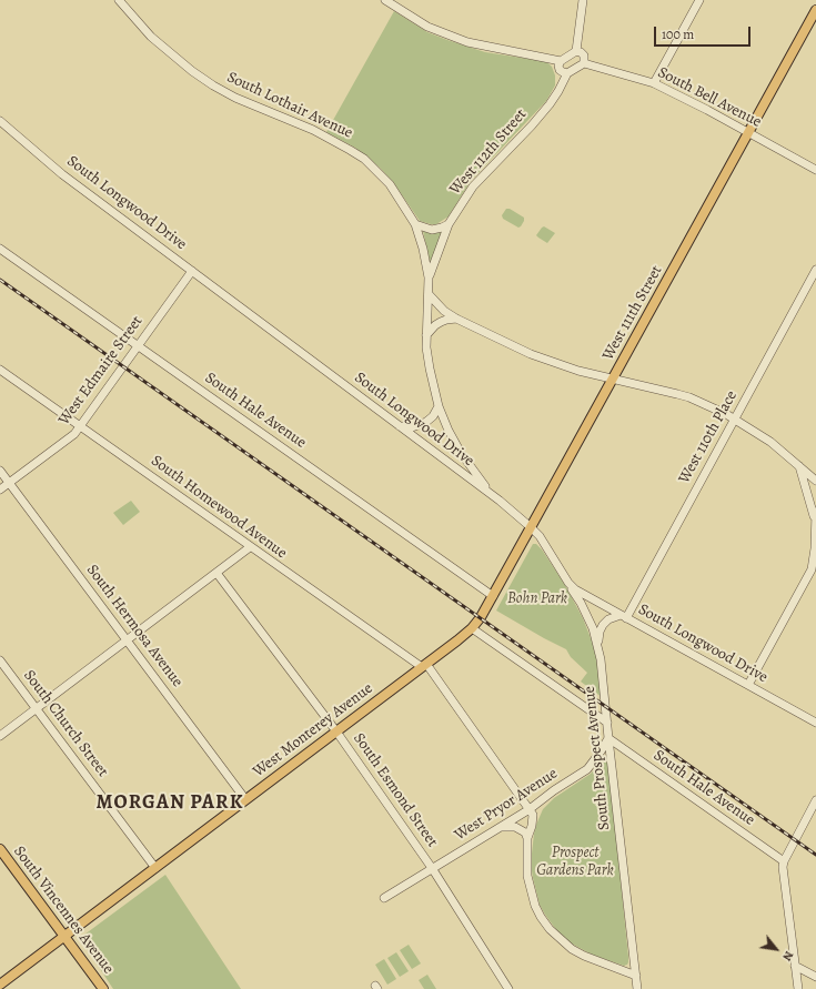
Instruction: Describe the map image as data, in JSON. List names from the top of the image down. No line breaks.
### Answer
{"streets":{"main road":["West 111th Street","West Monterey Avenue","South Vincennes Avenue"],"street":["South Bell Avenue","South Lothair Avenue","West 112th Street","South Longwood Drive","West Edmaire Street","South Hale Avenue","West 110th Place","South Homewood Avenue","South Hermosa Avenue","South Church Street","South Prospect Avenue","South Esmond Street","West Pryor Avenue"]},"crossings":[["South Bell Avenue","West 111th Street"],["South Lothair Avenue","West 112th Street"],["South Lothair Avenue","South Longwood Drive"],["South Longwood Drive","West 111th Street"],["South Longwood Drive","West Edmaire Street"],["South Longwood Drive","West 110th Place"],["South Longwood Drive","South Prospect Avenue"],["West 111th Street","South Hale Avenue"],["West 111th Street","West Monterey Avenue"],["West Edmaire Street","South Hale Avenue"],["West Edmaire Street","South Homewood Avenue"],["West Edmaire Street","South Hermosa Avenue"],["South Hale Avenue","South Prospect Avenue"],["South Hale Avenue","West Pryor Avenue"],["South Homewood Avenue","West Monterey Avenue"],["South Homewood Avenue","West Pryor Avenue"],["South Hermosa Avenue","West Monterey Avenue"],["South Church Street","West Monterey Avenue"],["West Monterey Avenue","South Esmond Street"],["West Monterey Avenue","South Vincennes Avenue"],["South Prospect Avenue","West Pryor Avenue"],["South Esmond Street","West Pryor Avenue"]],"districts":["MORGAN PARK"],"parks":["Bohn Park","Prospect Gardens Park"],"scale_bar":"100 m","north":"bottom right"}
